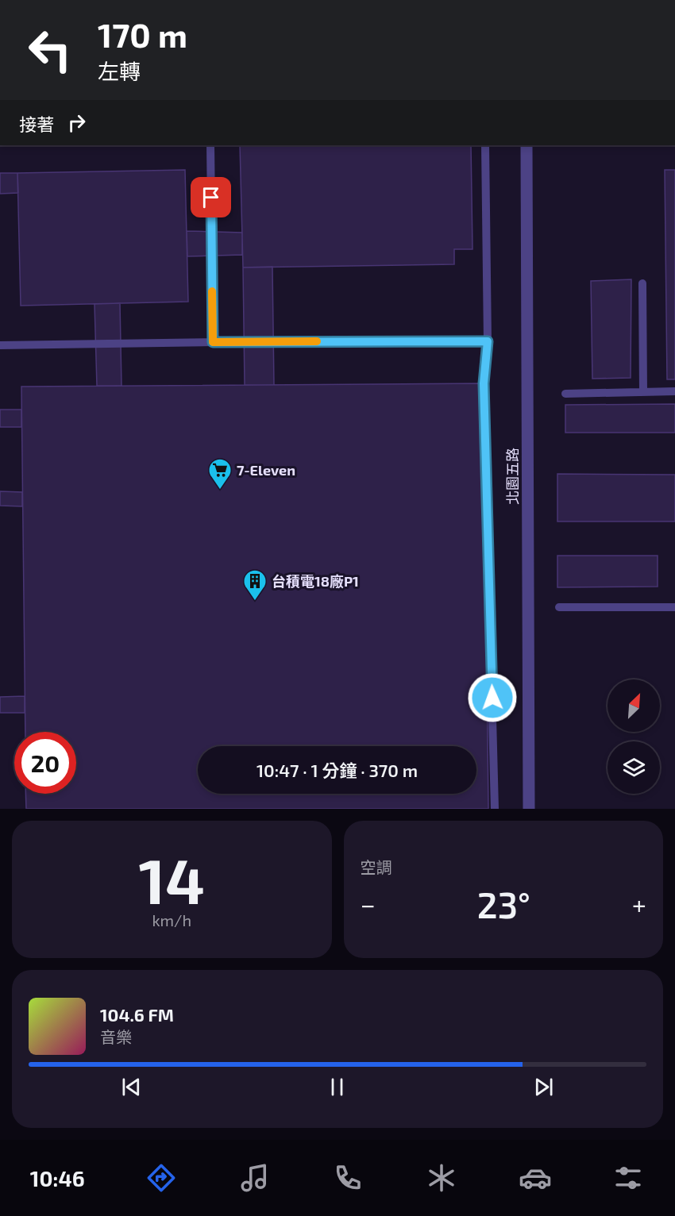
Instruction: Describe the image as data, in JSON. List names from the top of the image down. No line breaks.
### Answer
{"streets":{"street":["北園五路"]},"places":{"supermarket":["7-Eleven"],"building":["台積電18廠P1"]},"north":"top right","page":{"turn":["170 m","左轉"],"then":"接著","limit":"20","trip":"10:47 · 1 分鐘 · 370 m","tile":[["14","km/h"],"空調"],"heat":["−","23°","+"],"song":["104.6 FM","音樂"],"tabs":"10:46"}}
